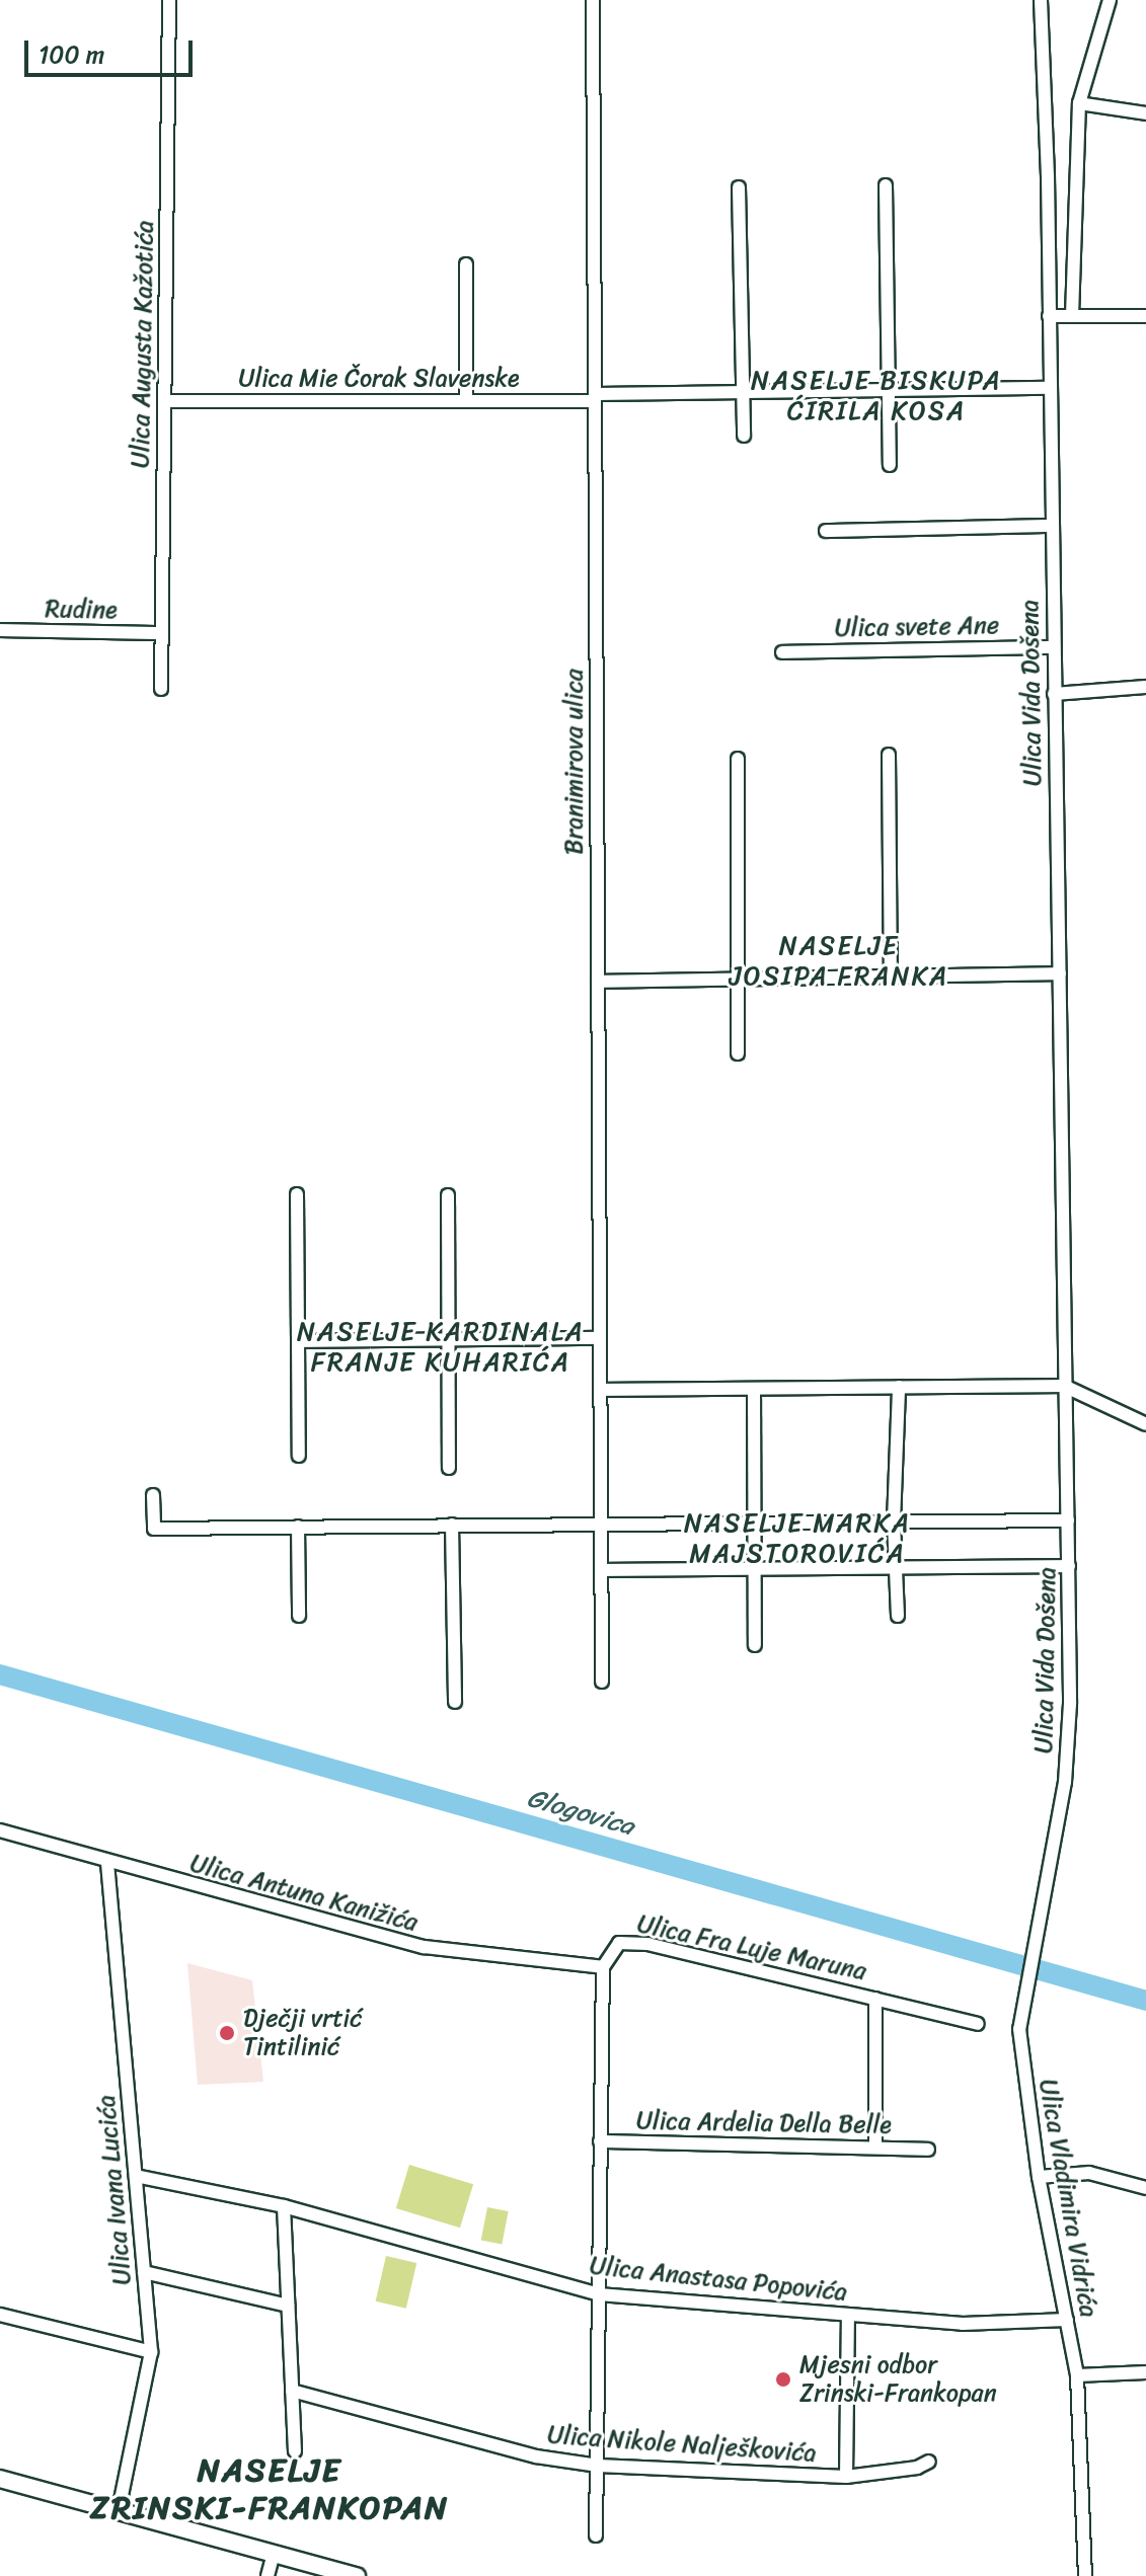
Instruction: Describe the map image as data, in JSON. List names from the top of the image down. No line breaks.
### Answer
{"streets":{"street":["Ulica Augusta Kažotića","Ulica Mie Čorak Slavenske","Rudine","Ulica svete Ane","Ulica Vida Došena","Branimirova ulica","Ulica Antuna Kanižića","Ulica Fra Luje Maruna","Ulica Ardelia Della Belle","Ulica Ivana Lucića","Ulica Vladimira Vidrića","Ulica Anastasa Popovića","Ulica Nikole Nalješkovića"]},"crossings":[["Ulica Augusta Kažotića","Ulica Mie Čorak Slavenske"],["Ulica Augusta Kažotića","Rudine"],["Ulica Mie Čorak Slavenske","Branimirova ulica"],["Ulica svete Ane","Ulica Vida Došena"],["Ulica Vida Došena","Ulica Vladimira Vidrića"],["Ulica Antuna Kanižića","Ulica Fra Luje Maruna"],["Ulica Antuna Kanižića","Ulica Ivana Lucića"],["Ulica Fra Luje Maruna","Ulica Ardelia Della Belle"],["Ulica Ivana Lucića","Ulica Anastasa Popovića"],["Ulica Vladimira Vidrića","Ulica Anastasa Popovića"]],"districts":["NASELJE BISKUPA ĆIRILA KOSA","NASELJE JOSIPA FRANKA","NASELJE KARDINALA FRANJE KUHARIĆA","NASELJE MARKA MAJSTOROVIĆA","NASELJE ZRINSKI-FRANKOPAN"],"water":["Glogovica"],"places":["Dječji vrtić Tintilinić","Mjesni odbor Zrinski-Frankopan"],"scale_bar":"100 m"}
